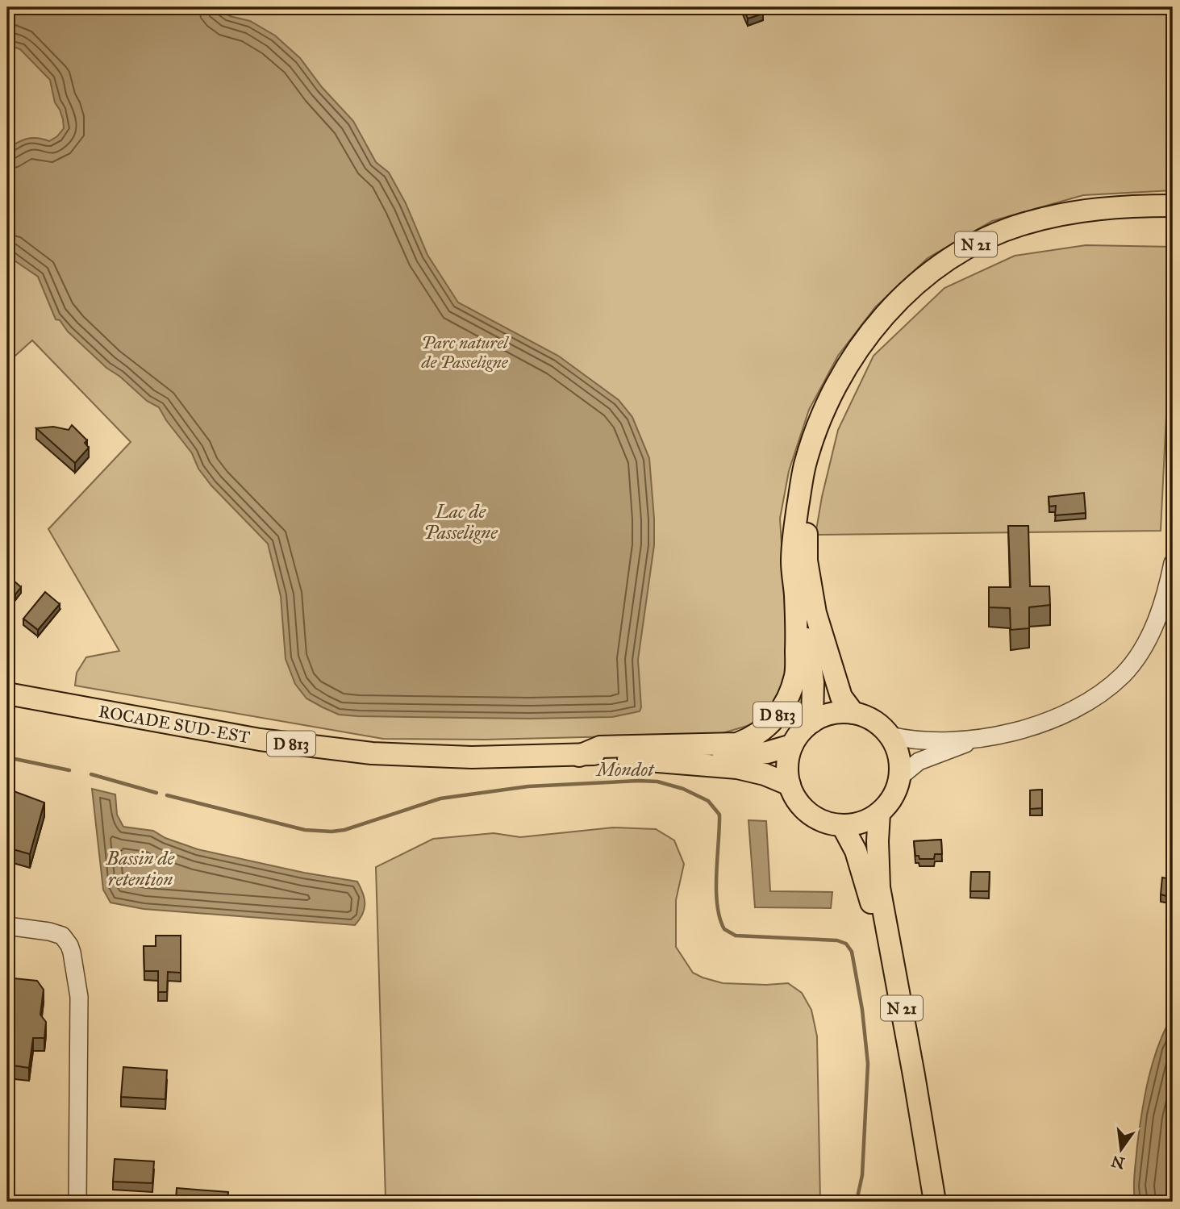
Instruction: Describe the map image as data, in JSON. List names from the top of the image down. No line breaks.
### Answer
{"streets":{"main road":["N 21","D 813","ROCADE SUD-EST"]},"crossings":[["N 21","D 813"],["N 21","ROCADE SUD-EST"],["D 813","ROCADE SUD-EST"]],"water":["Lac de Passeligne","Mondot","Bassin de retention"],"parks":["Parc naturel de Passeligne"],"north":"bottom"}
